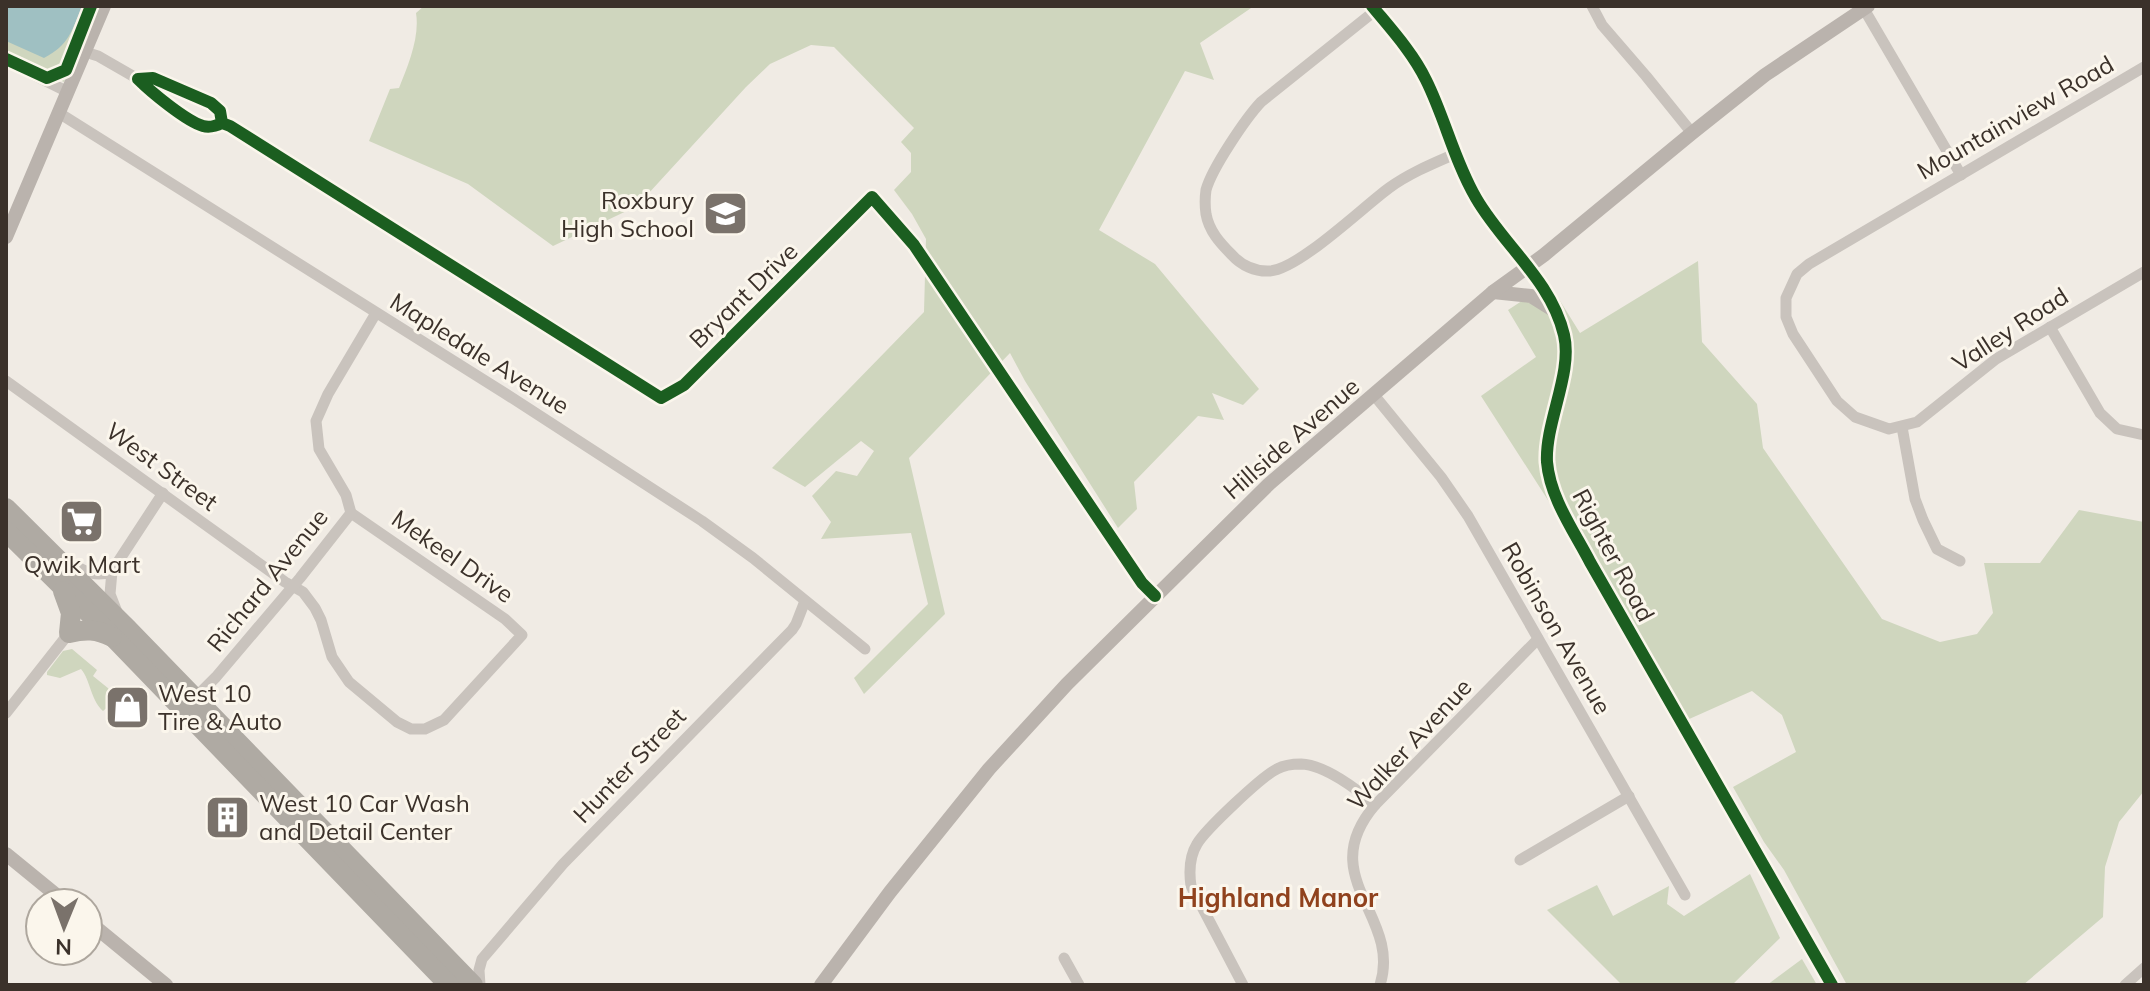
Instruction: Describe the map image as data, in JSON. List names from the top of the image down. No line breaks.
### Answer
{"streets":{"street":["Mountainview Road","Bryant Drive","Valley Road","Mapledale Avenue","Hillside Avenue","West Street","Righter Road","Mekeel Drive","Richard Avenue","Robinson Avenue","Walker Avenue","Hunter Street"]},"crossings":[["Mountainview Road","Valley Road"],["Bryant Drive","Hillside Avenue"],["Mapledale Avenue","Richard Avenue"],["Mapledale Avenue","Hunter Street"],["Hillside Avenue","Righter Road"],["Hillside Avenue","Robinson Avenue"],["West Street","Mekeel Drive"],["West Street","Richard Avenue"],["Mekeel Drive","Richard Avenue"],["Robinson Avenue","Walker Avenue"]],"districts":["Highland Manor"],"places":{"school or university":["Roxbury High School"],"supermarket":["Qwik Mart"],"shop":["West 10 Tire & Auto"],"building":["West 10 Car Wash and Detail Center"]},"north":"bottom"}
